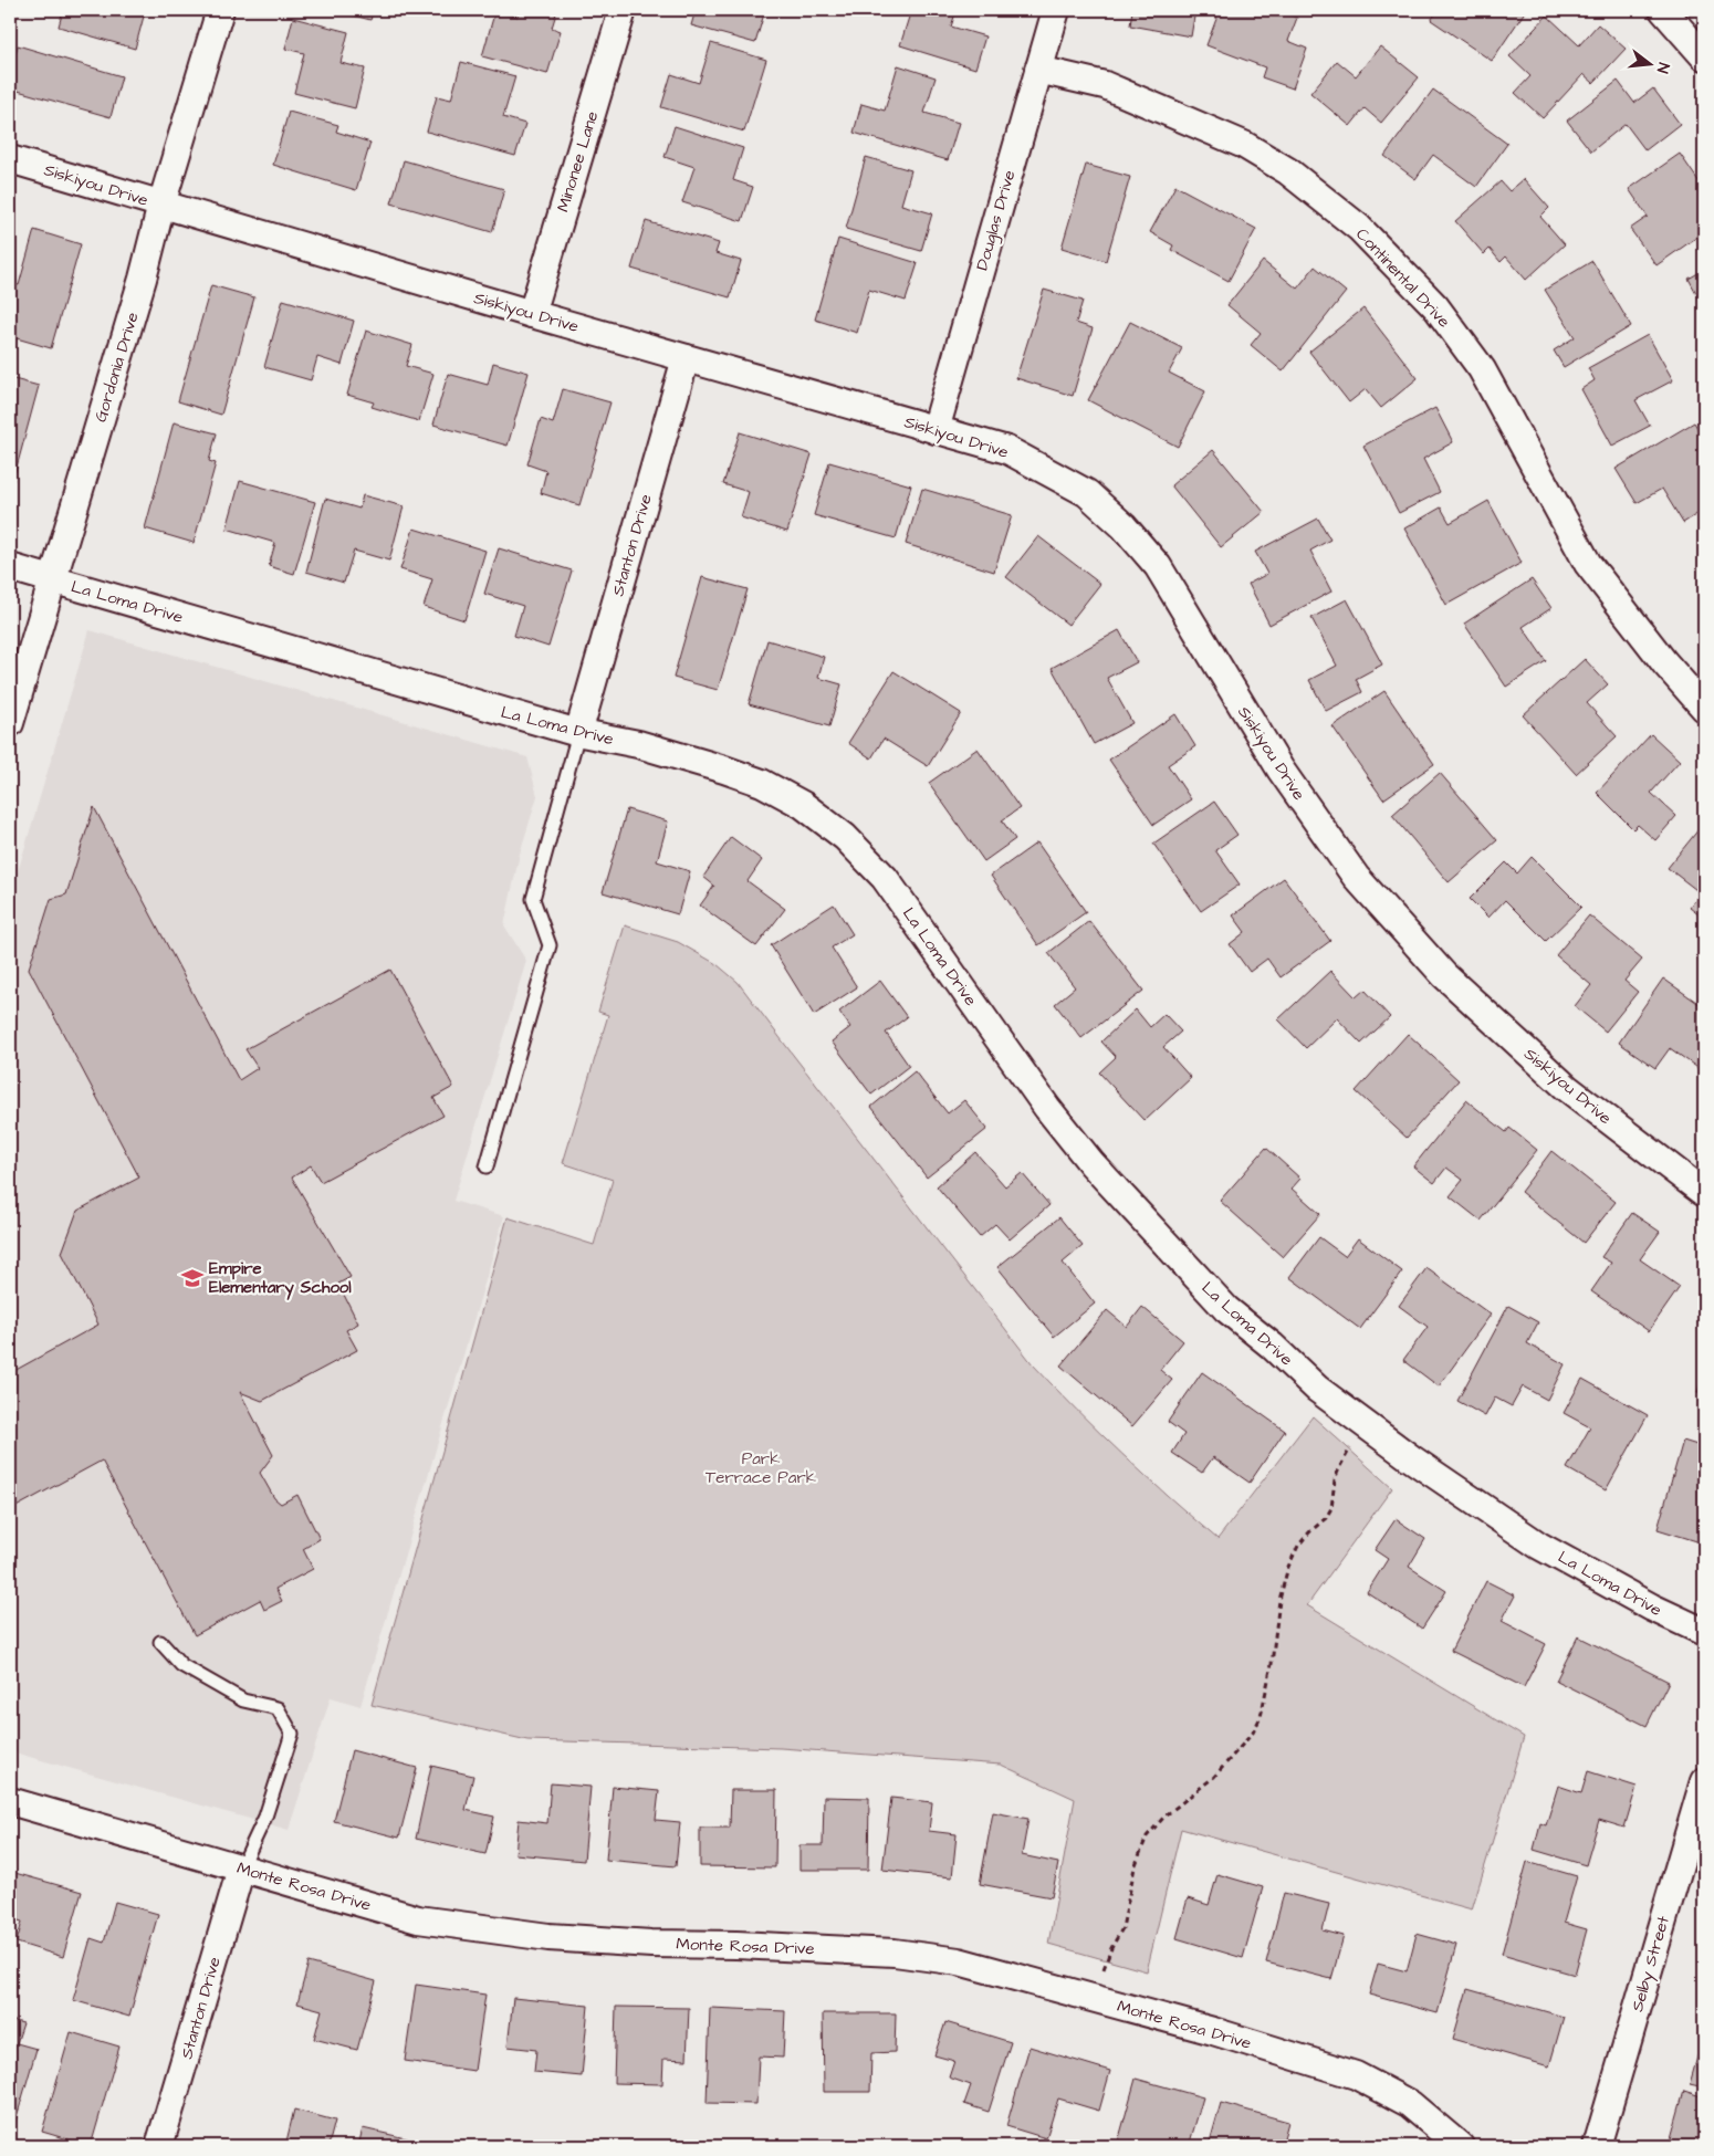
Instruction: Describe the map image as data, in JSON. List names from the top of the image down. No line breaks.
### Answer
{"streets":{"street":["Minonee Lane","Siskiyou Drive","Douglas Drive","Continental Drive","Gordonia Drive","Stanton Drive","La Loma Drive","Monte Rosa Drive","Selby Street"]},"crossings":[["Minonee Lane","Siskiyou Drive"],["Siskiyou Drive","Douglas Drive"],["Siskiyou Drive","Gordonia Drive"],["Siskiyou Drive","Stanton Drive"],["Douglas Drive","Continental Drive"],["Gordonia Drive","La Loma Drive"],["Stanton Drive","La Loma Drive"],["Stanton Drive","Monte Rosa Drive"]],"parks":["Park Terrace Park"],"places":{"school or university":["Empire Elementary School"]},"north":"right"}
